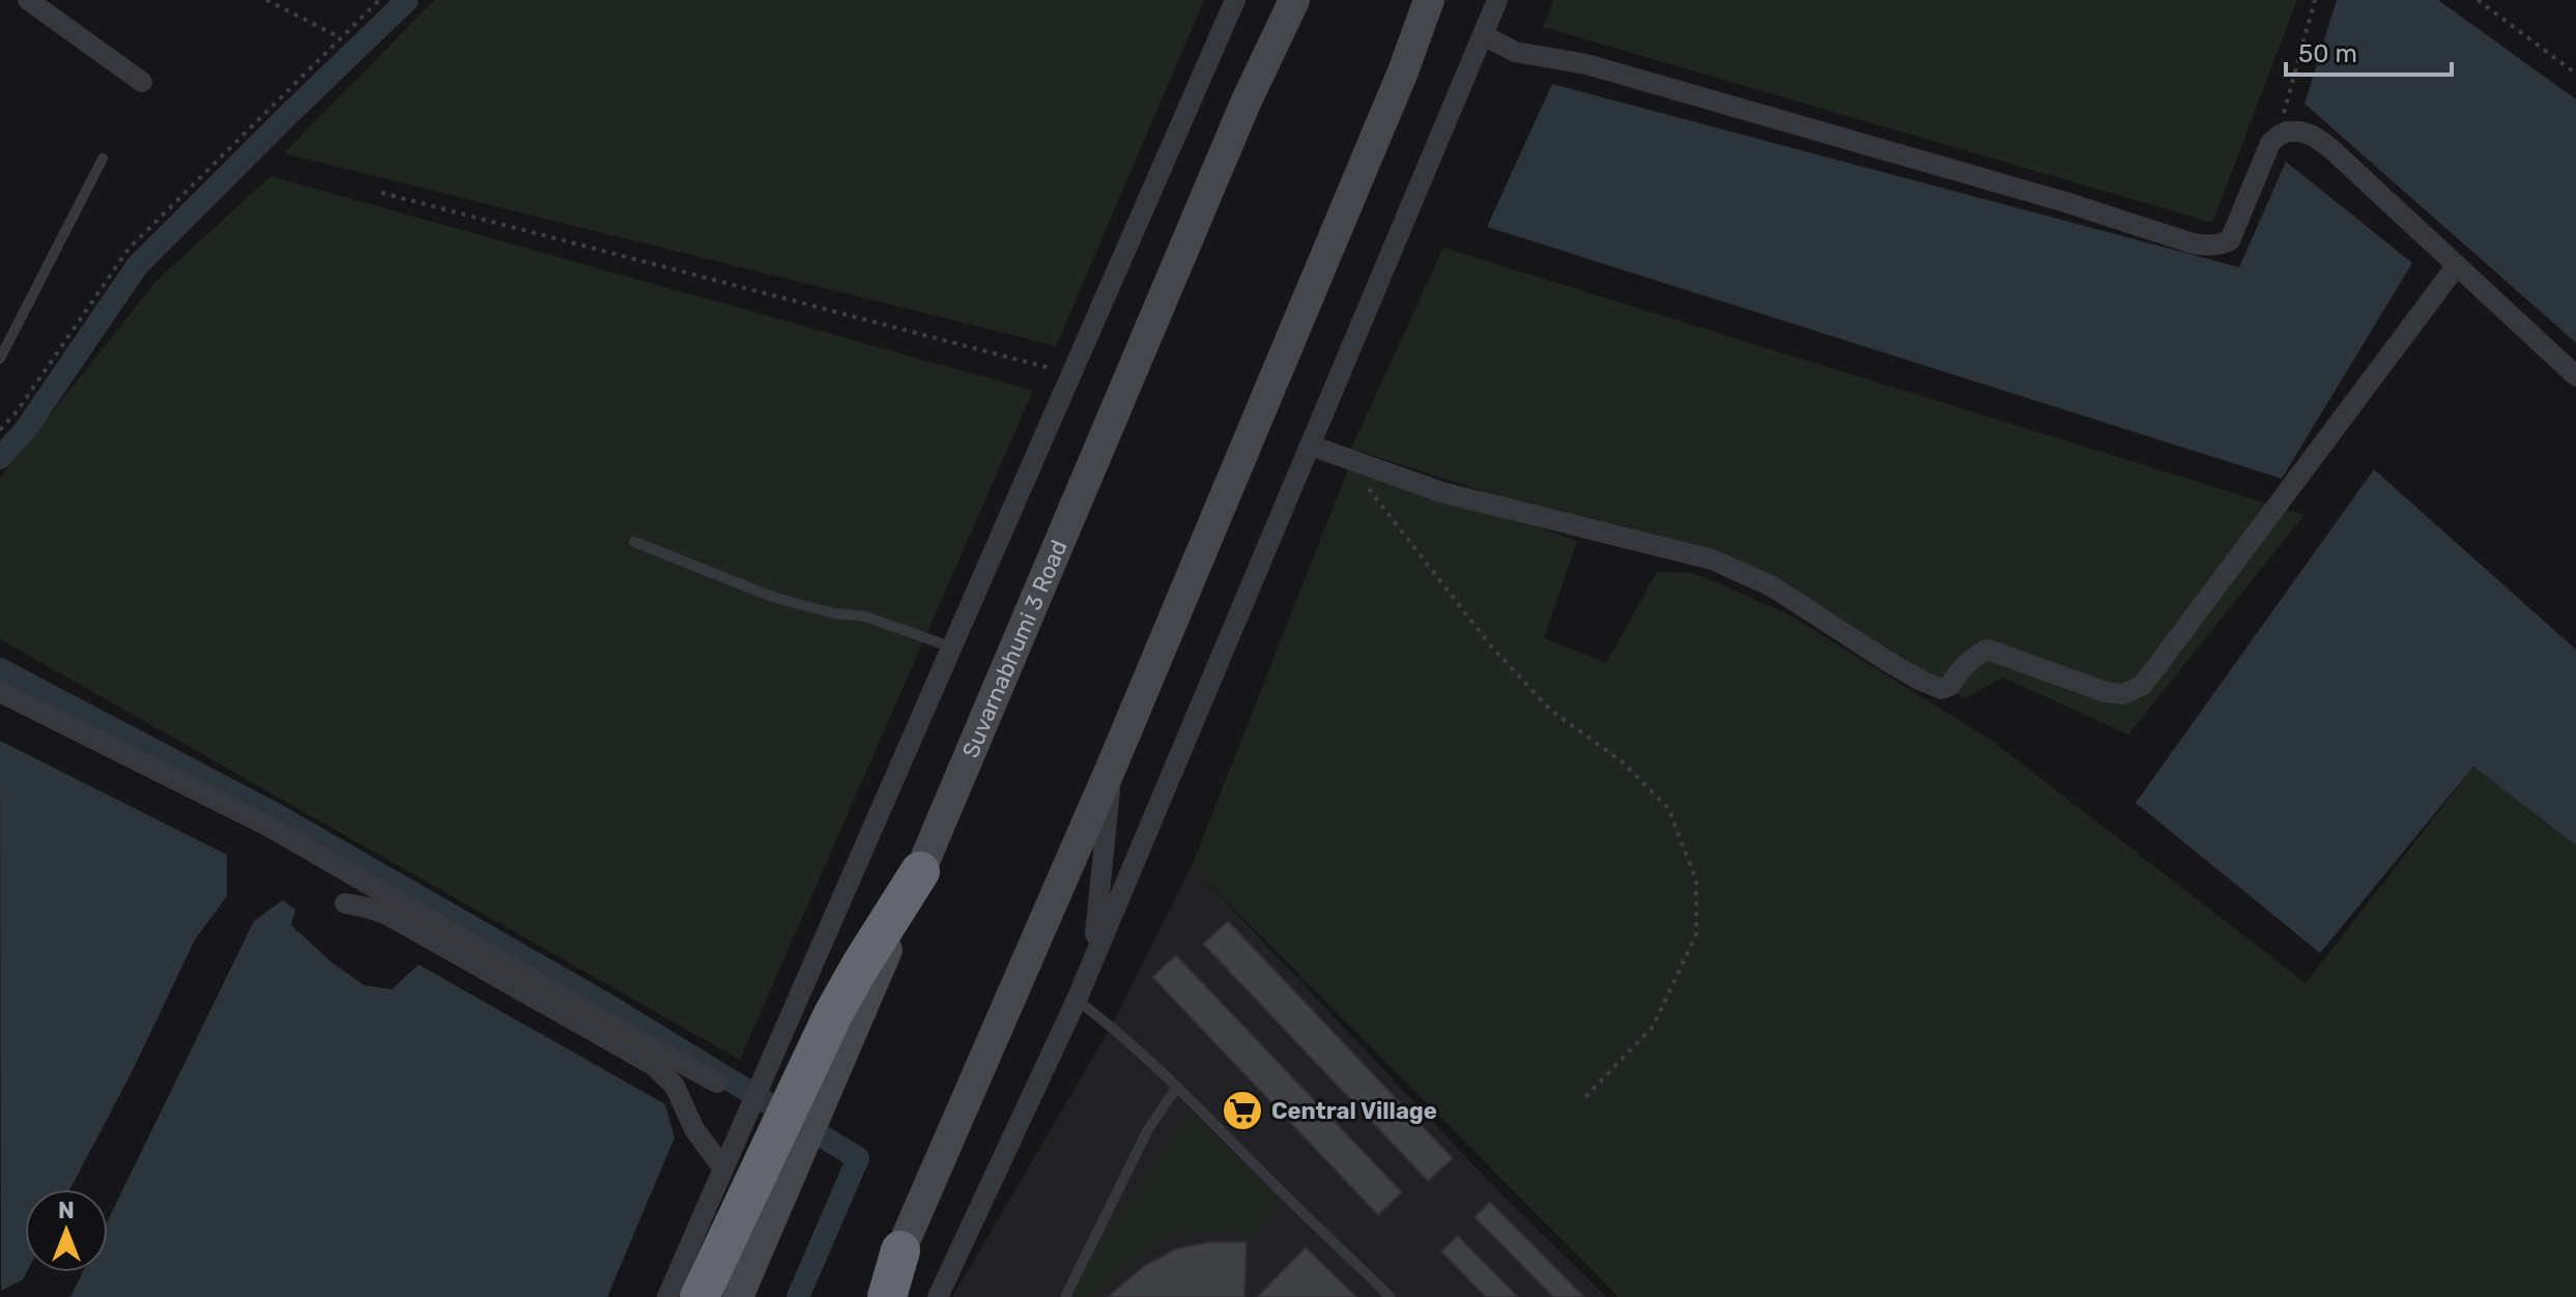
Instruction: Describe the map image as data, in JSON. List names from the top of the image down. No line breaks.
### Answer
{"streets":{"main road":["Suvarnabhumi 3 Road"]},"places":{"supermarket":["Central Village"]},"scale_bar":"50 m","north":"top"}
